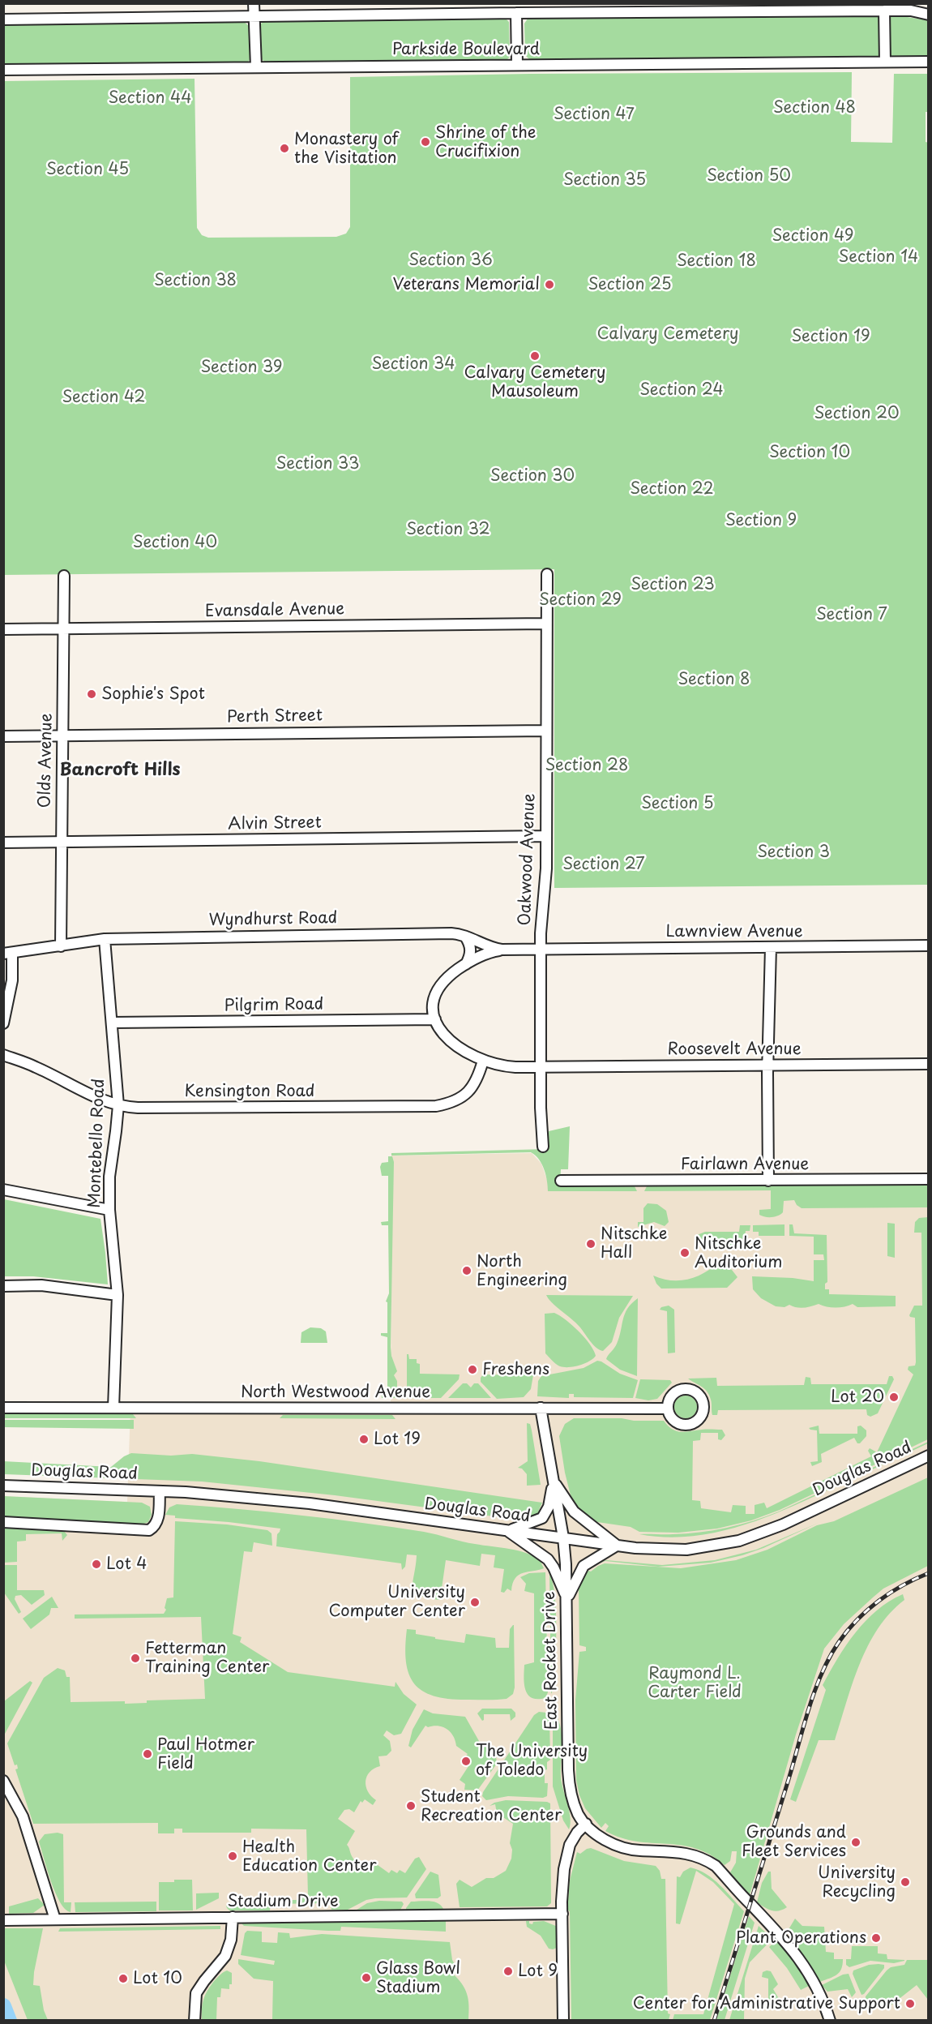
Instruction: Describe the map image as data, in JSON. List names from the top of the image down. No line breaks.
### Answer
{"streets":{"street":["Parkside Boulevard","Evansdale Avenue","Perth Street","Olds Avenue","Alvin Street","Oakwood Avenue","Wyndhurst Road","Lawnview Avenue","Pilgrim Road","Roosevelt Avenue","Kensington Road","Montebello Road","Fairlawn Avenue","North Westwood Avenue","Douglas Road","East Rocket Drive","Stadium Drive"]},"crossings":[["Evansdale Avenue","Olds Avenue"],["Evansdale Avenue","Oakwood Avenue"],["Perth Street","Olds Avenue"],["Perth Street","Oakwood Avenue"],["Olds Avenue","Alvin Street"],["Olds Avenue","Wyndhurst Road"],["Alvin Street","Oakwood Avenue"],["Oakwood Avenue","Wyndhurst Road"],["Oakwood Avenue","Lawnview Avenue"],["Oakwood Avenue","Roosevelt Avenue"],["Wyndhurst Road","Lawnview Avenue"],["Wyndhurst Road","Montebello Road"],["Pilgrim Road","Roosevelt Avenue"],["Pilgrim Road","Montebello Road"],["Roosevelt Avenue","Kensington Road"],["Kensington Road","Montebello Road"],["Montebello Road","North Westwood Avenue"],["Douglas Road","East Rocket Drive"]],"districts":["Bancroft Hills"],"parks":["Section 44","Section 48","Section 47","Section 45","Section 50","Section 35","Section 49","Section 14","Section 36","Section 18","Section 38","Section 25","Calvary Cemetery","Section 19","Section 34","Section 39","Section 24","Section 42","Section 20","Section 10","Section 33","Section 30","Section 22","Section 9","Section 32","Section 40","Section 23","Section 29","Section 7","Section 8","Section 28","Section 5","Section 3","Section 27","Raymond L. Carter Field"],"places":["Shrine of the Crucifixion","Monastery of the Visitation","Veterans Memorial","Calvary Cemetery Mausoleum","Sophie's Spot","Nitschke Hall","Nitschke Auditorium","North Engineering","Freshens","Lot 20","Lot 19","Lot 4","University Computer Center","Fetterman Training Center","Paul Hotmer Field","The University of Toledo","Student Recreation Center","Grounds and Fleet Services","Health Education Center","University Recycling","Plant Operations","Lot 9","Glass Bowl Stadium","Lot 10","Center for Administrative Support"]}
